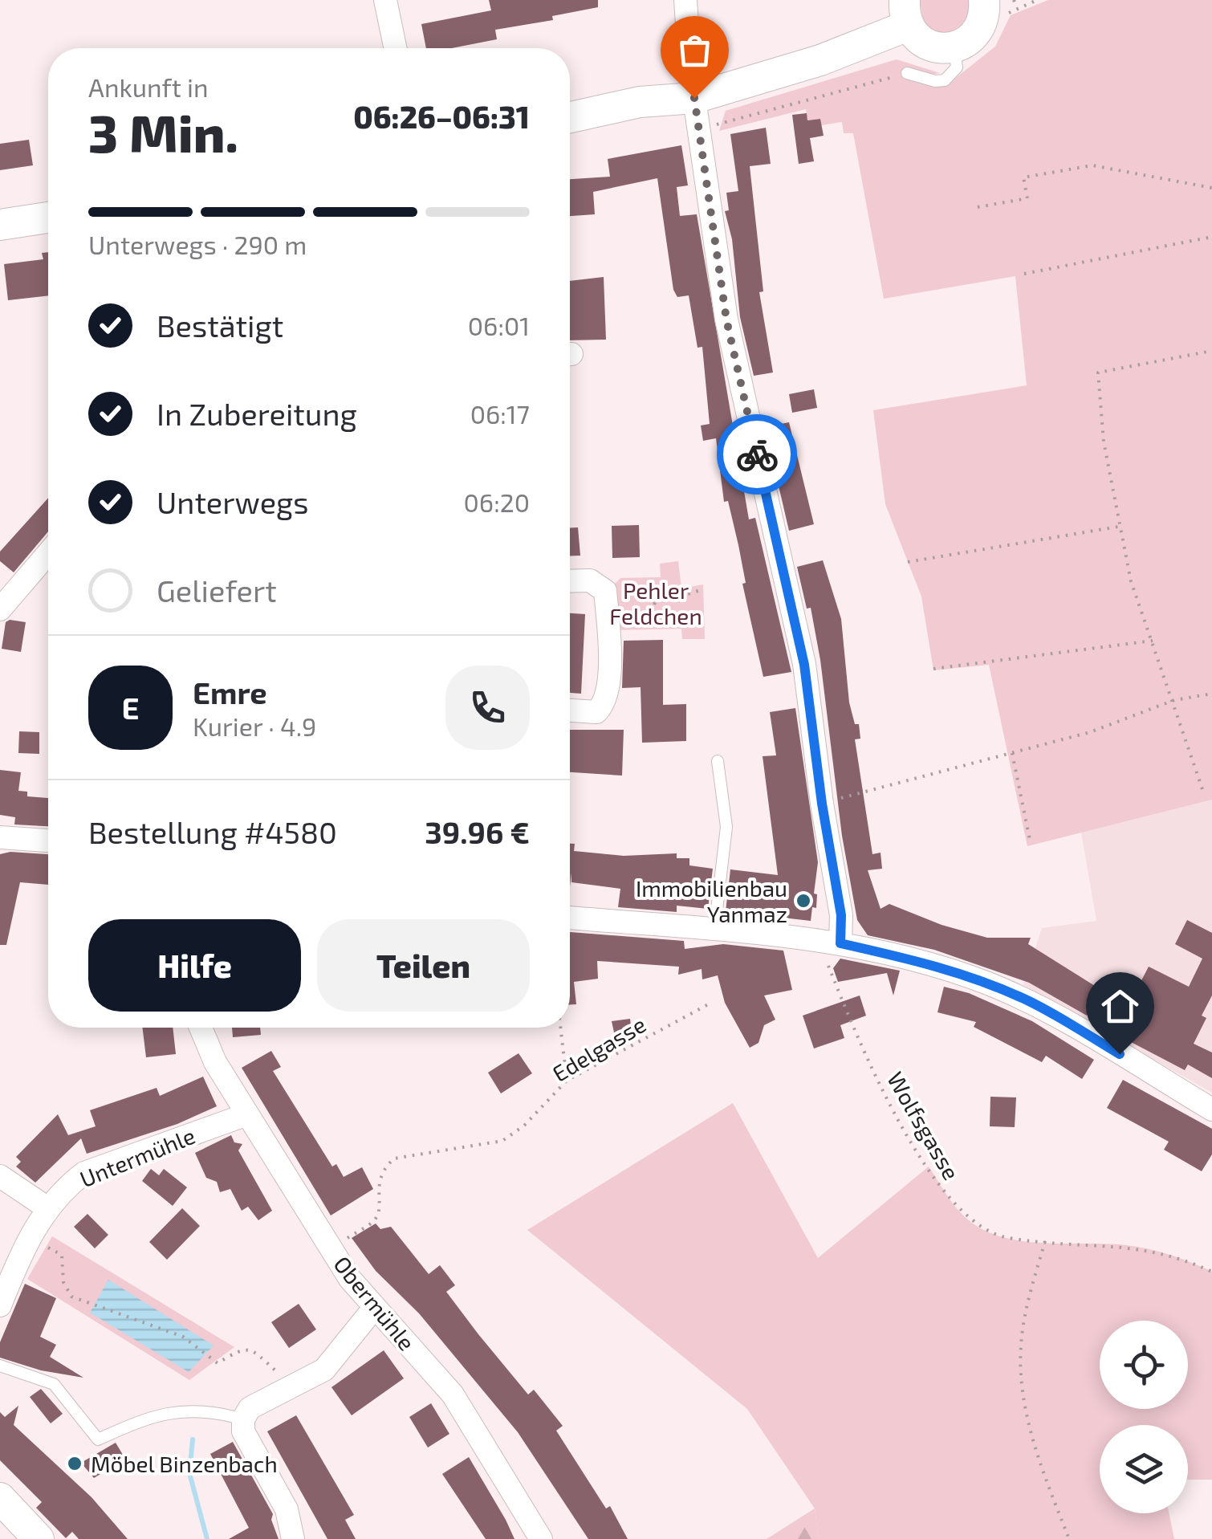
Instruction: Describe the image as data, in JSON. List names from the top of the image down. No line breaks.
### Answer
{"streets":{"street":["Untermühle","Obermühle"],"path":["Edelgasse","Wolfsgasse"]},"crossings":[["Edelgasse","Obermühle"],["Untermühle","Obermühle"]],"parks":["Pehler Feldchen"],"places":["Immobilienbau Yanmaz","Möbel Binzenbach"],"page":{"heading":["3 Min.","Ankunft in","06:26–06:31"],"panel":["Emre","Kurier · 4.9","Bestellung #4580","39.96 €"],"bar":"Unterwegs · 290 m","list":[["Bestätigt","06:01"],["In Zubereitung","06:17"],["Unterwegs","06:20"],"Geliefert"],"round":"E","buttons":["Hilfe","Teilen"]}}
